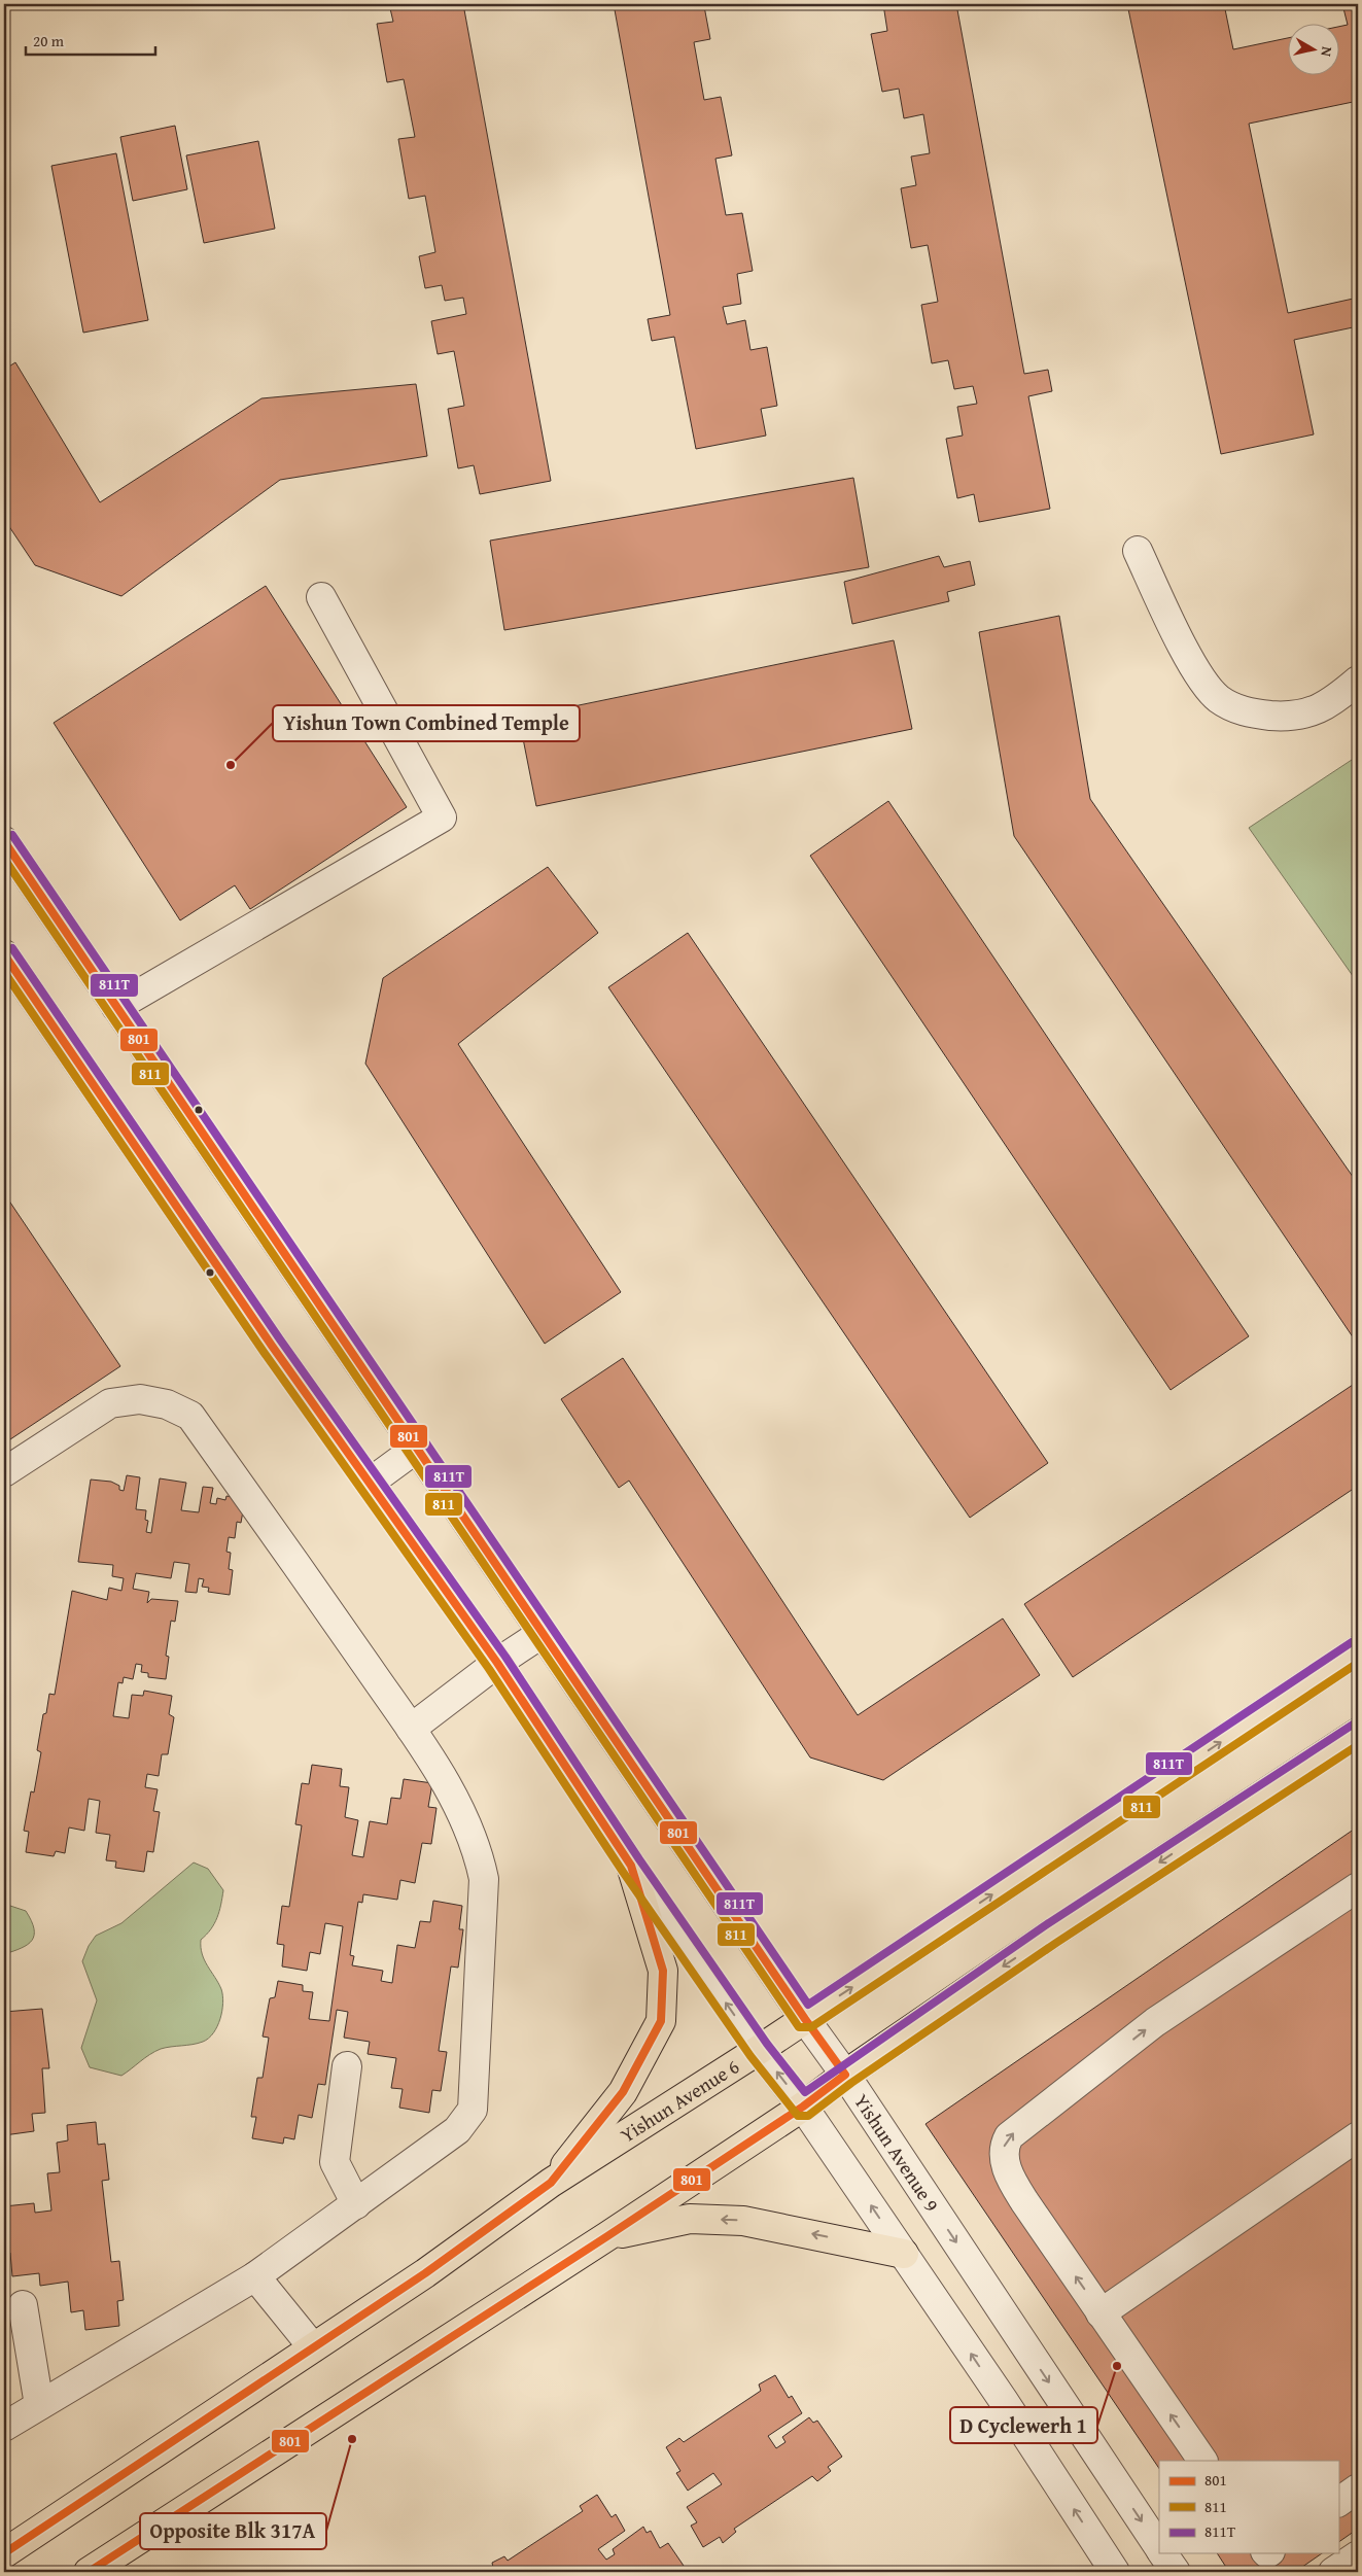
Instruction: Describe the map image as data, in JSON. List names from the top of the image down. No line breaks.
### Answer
{"streets":{"main road":["Yishun Avenue 6"],"street":["Yishun Avenue 9"]},"crossings":[["Yishun Avenue 6","Yishun Avenue 9"]],"places":["Yishun Town Combined Temple","D Cyclewerh 1","Opposite Blk 317A"],"lines":["transit line 811T","transit line 801","transit line 811"],"legend":["801","811","811T"],"scale_bar":"20 m","north":"right"}
